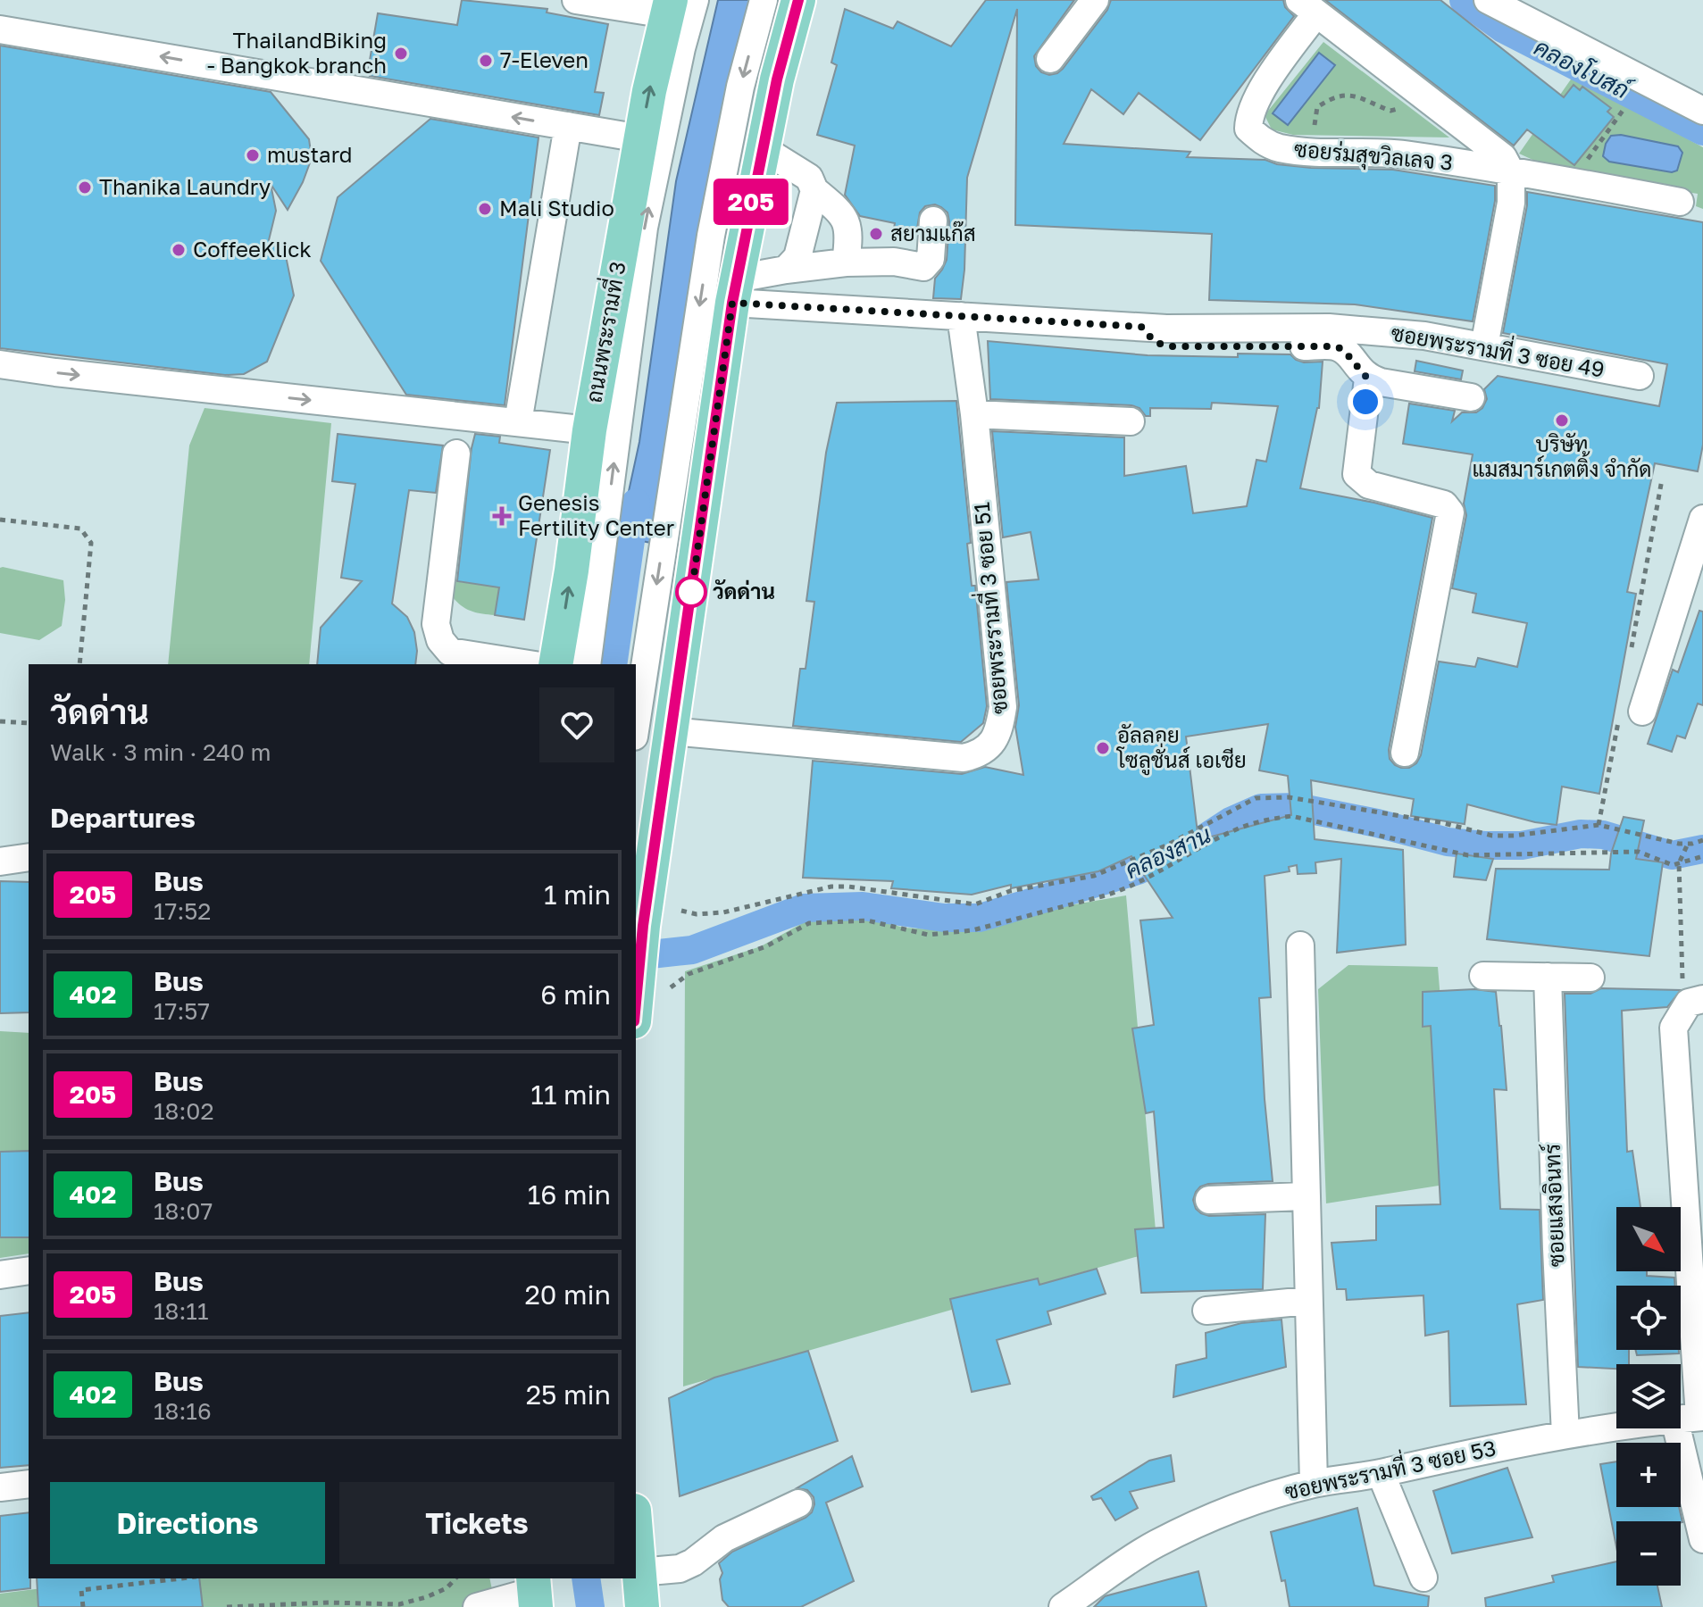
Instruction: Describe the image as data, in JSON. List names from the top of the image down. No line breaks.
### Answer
{"streets":{"main road":["ถนนพระรามที่ 3"],"street":["ซอยร่มสุขวิลเลจ 3","ซอยพระรามที่ 3 ซอย 49","ซอยพระรามที่ 3 ซอย 51","ซอยแสงอินทร์","ซอยพระรามที่ 3 ซอย 53"]},"crossings":[["ซอยพระรามที่ 3 ซอย 49","ซอยพระรามที่ 3 ซอย 51"],["ซอยแสงอินทร์","ซอยพระรามที่ 3 ซอย 53"]],"water":["คลองโบสถ์","คลองสาน"],"places":{"other":["ThailandBiking - Bangkok branch","7-Eleven","mustard","Thanika Laundry","Mali Studio","สยามแก๊ส","CoffeeKlick","บริษัท แมสมาร์เกตติ้ง จำกัด","วัดด่าน","อัลลอย โซลูชั่นส์ เอเชีย"],"health":["Genesis Fertility Center"]},"lines":["bus line 205"],"north":"bottom right","page":{"on_map":"205","heading":[["วัดด่าน","Walk · 3 min · 240 m"],"Departures"],"list":[{"mark":"205","name":"Bus","note":"17:52","value":"1 min"},{"mark":"402","name":"Bus","note":"17:57","value":"6 min"},{"mark":"205","name":"Bus","note":"18:02","value":"11 min"},{"mark":"402","name":"Bus","note":"18:07","value":"16 min"},{"mark":"205","name":"Bus","note":"18:11","value":"20 min"},{"mark":"402","name":"Bus","note":"18:16","value":"25 min"}],"map_buttons":["+","−"],"buttons":["Directions","Tickets"]}}
